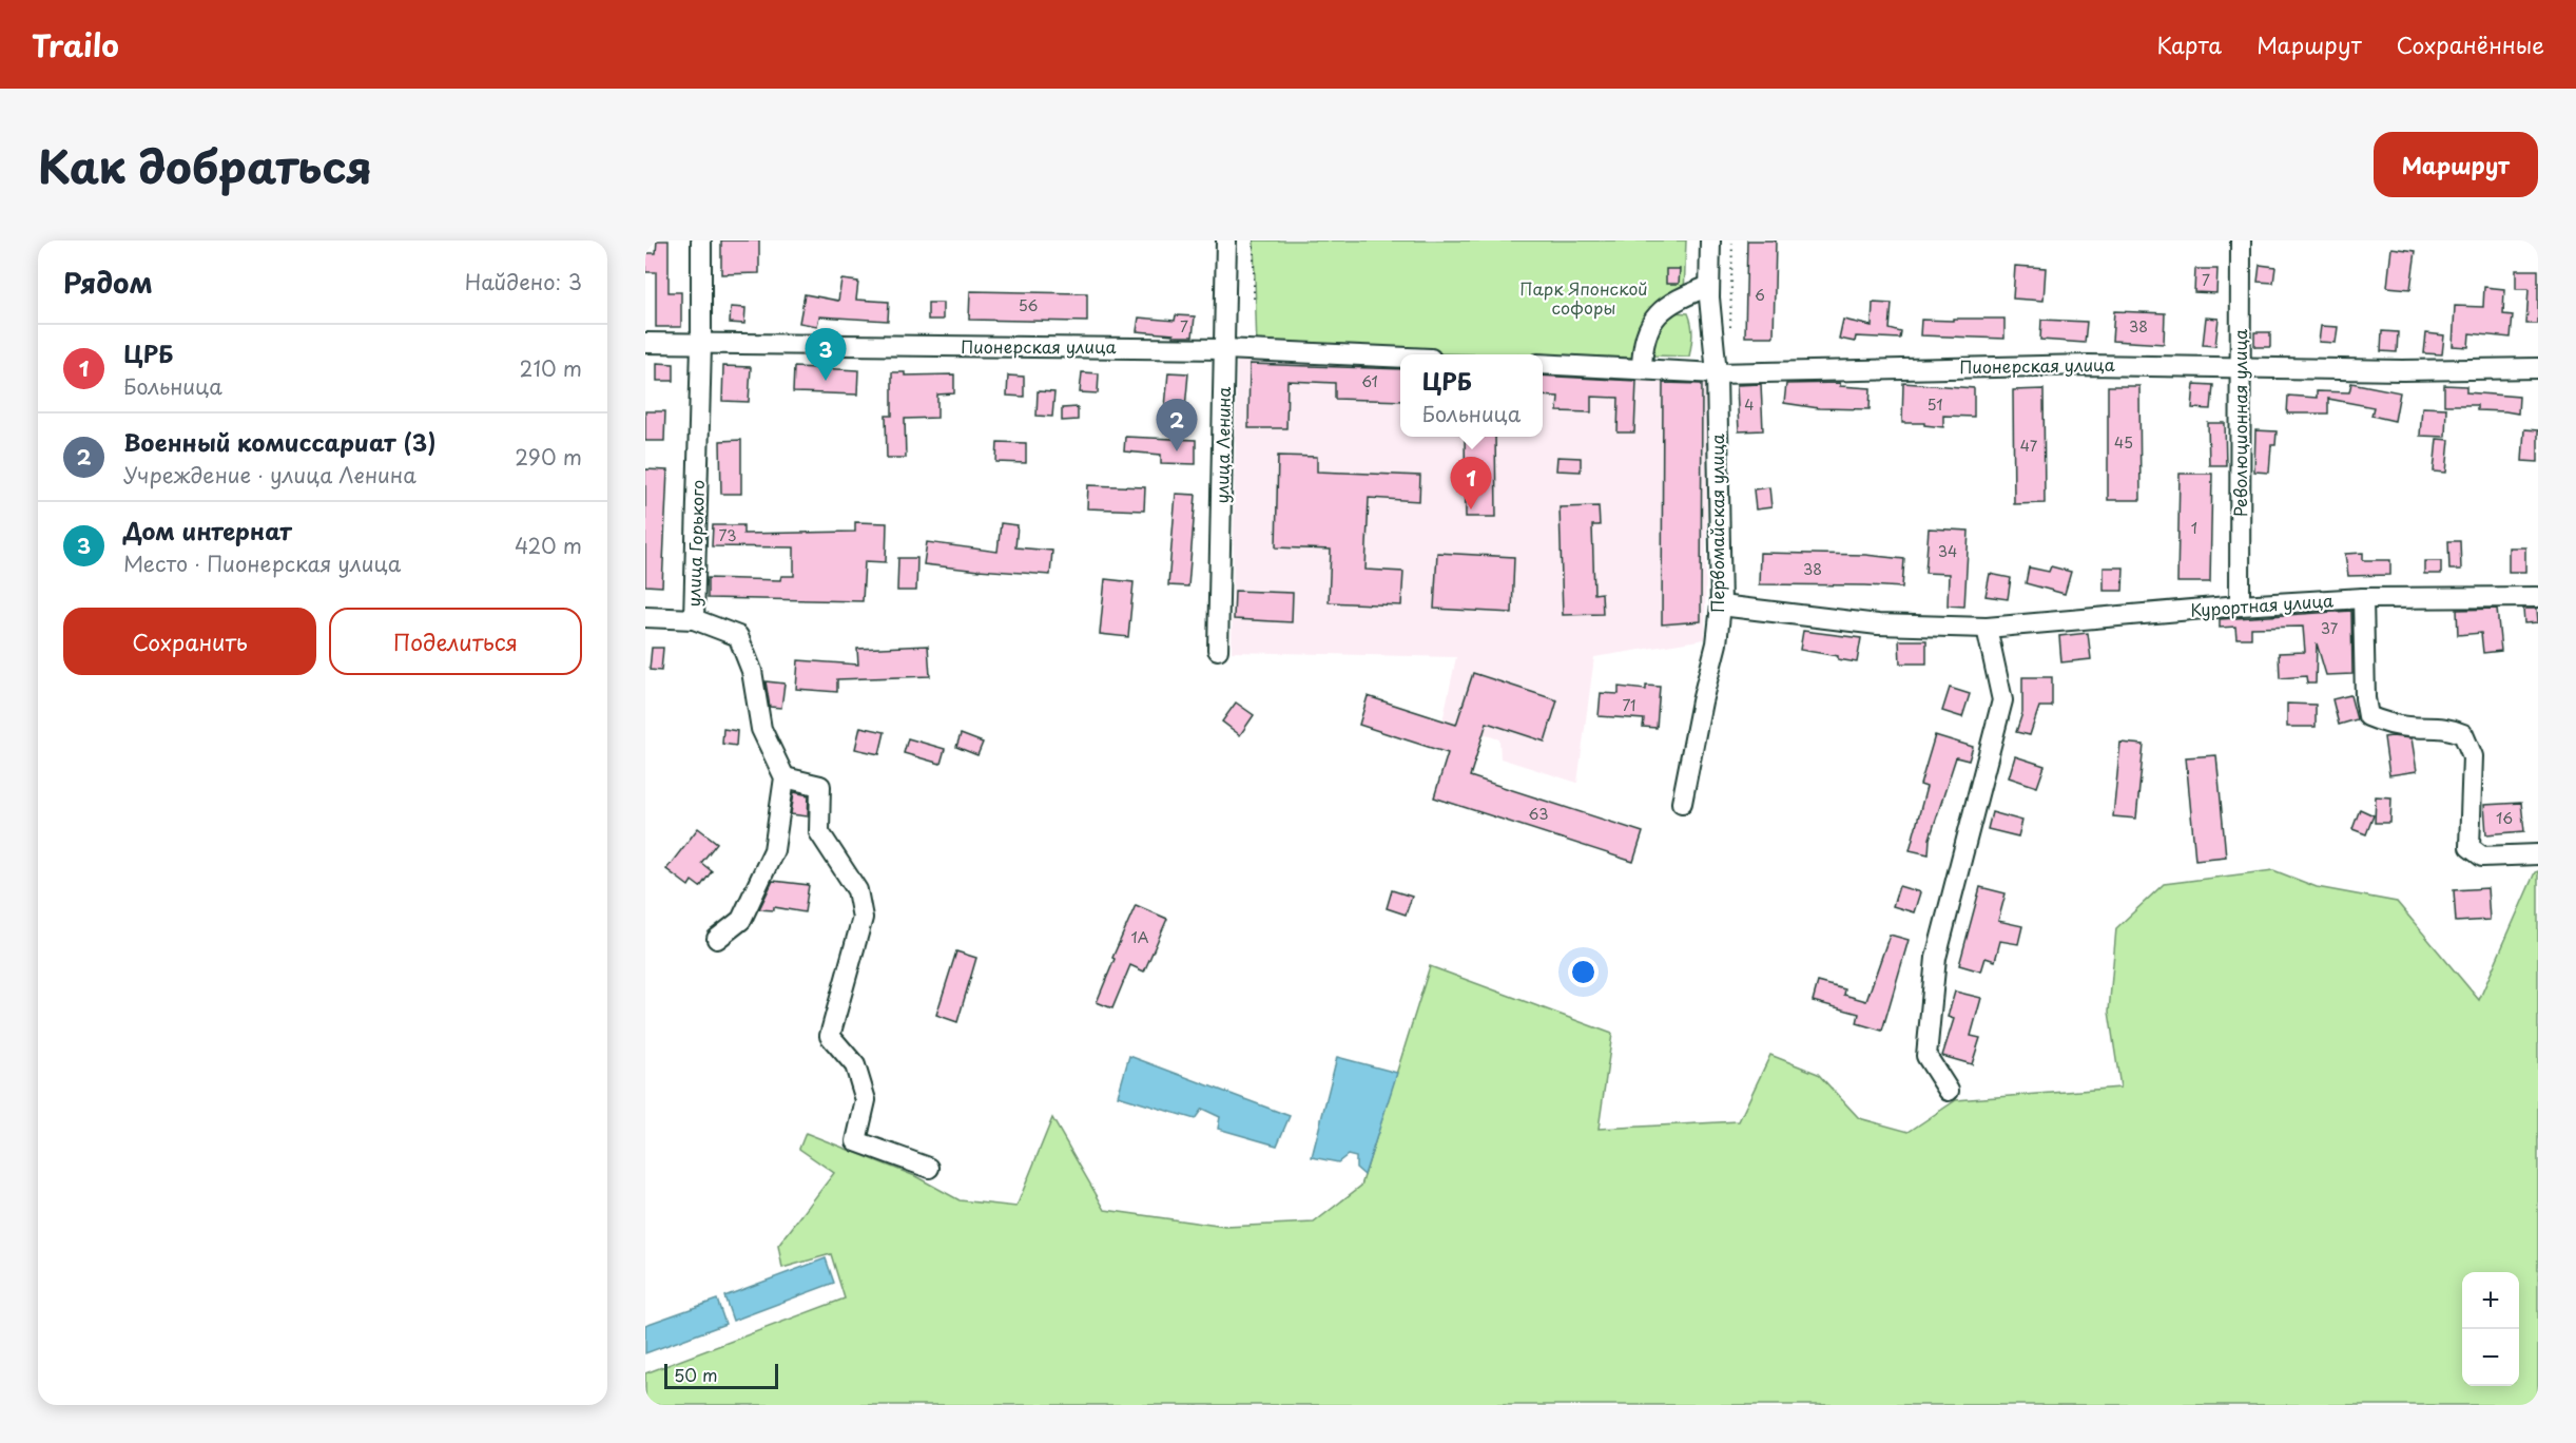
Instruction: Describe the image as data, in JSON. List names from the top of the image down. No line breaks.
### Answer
{"streets":{"street":["Пионерская улица","Революционная улица","улица Ленина","Первомайская улица","улица Горького","Курортная улица"]},"crossings":[["Пионерская улица","Революционная улица"],["Пионерская улица","улица Ленина"],["Пионерская улица","Первомайская улица"],["Пионерская улица","улица Горького"],["Революционная улица","Курортная улица"],["Первомайская улица","Курортная улица"]],"parks":["Парк Японской софоры"],"house_numbers":["7","6","56","7","38","61","4","51","45","47","1","73","34","38","37","71","63","16","1А"],"scale_bar":"50 m","page":{"header":"Trailo","nav":["Карта","Маршрут","Сохранённые"],"title":"Как добраться","buttons":["Маршрут",["Сохранить","Поделиться"]],"heading":["Рядом","Найдено: 3"],"list":[{"mark":"1","name":"ЦРБ","note":"Больница","value":"210 m"},{"mark":"2","name":"Военный комиссариат (3)","note":"Учреждение · улица Ленина","value":"290 m"},{"mark":"3","name":"Дом интернат","note":"Место · Пионерская улица","value":"420 m"}],"pins":["3","2","1"],"popup":["ЦРБ","Больница"],"map_buttons":["+","−"],"scale":"50 m"}}
